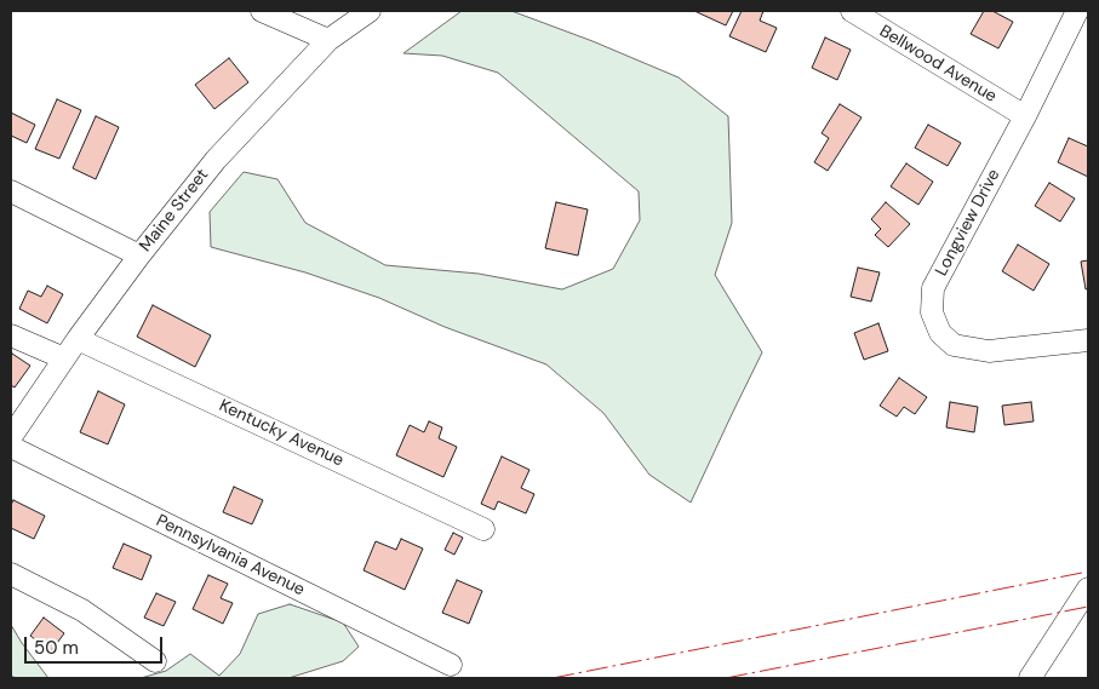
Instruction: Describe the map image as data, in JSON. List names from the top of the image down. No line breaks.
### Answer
{"streets":{"street":["Bellwood Avenue","Maine Street","Longview Drive","Kentucky Avenue","Pennsylvania Avenue"]},"crossings":[["Bellwood Avenue","Longview Drive"],["Maine Street","Kentucky Avenue"]],"scale_bar":"50 m"}
